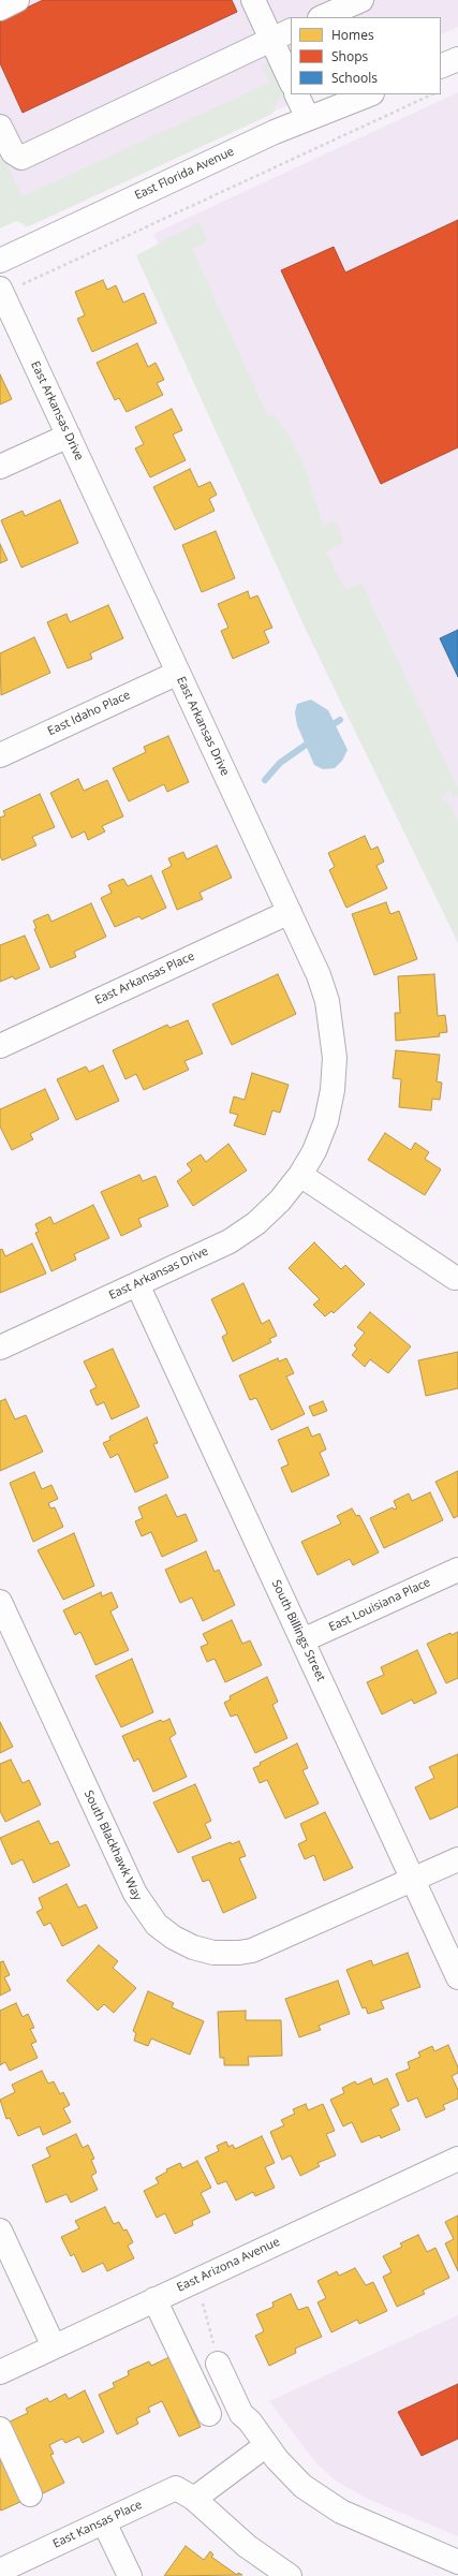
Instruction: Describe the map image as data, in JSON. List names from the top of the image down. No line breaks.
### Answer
{"streets":{"street":["East Florida Avenue","East Arkansas Drive","East Idaho Place","East Arkansas Place","East Louisiana Place","South Billings Street","South Blackhawk Way","East Arizona Avenue","East Kansas Place"]},"crossings":[["East Arkansas Drive","East Idaho Place"],["East Arkansas Drive","East Arkansas Place"],["East Arkansas Drive","South Billings Street"],["East Louisiana Place","South Billings Street"],["South Billings Street","South Blackhawk Way"]],"legend":["Homes","Shops","Schools"]}
